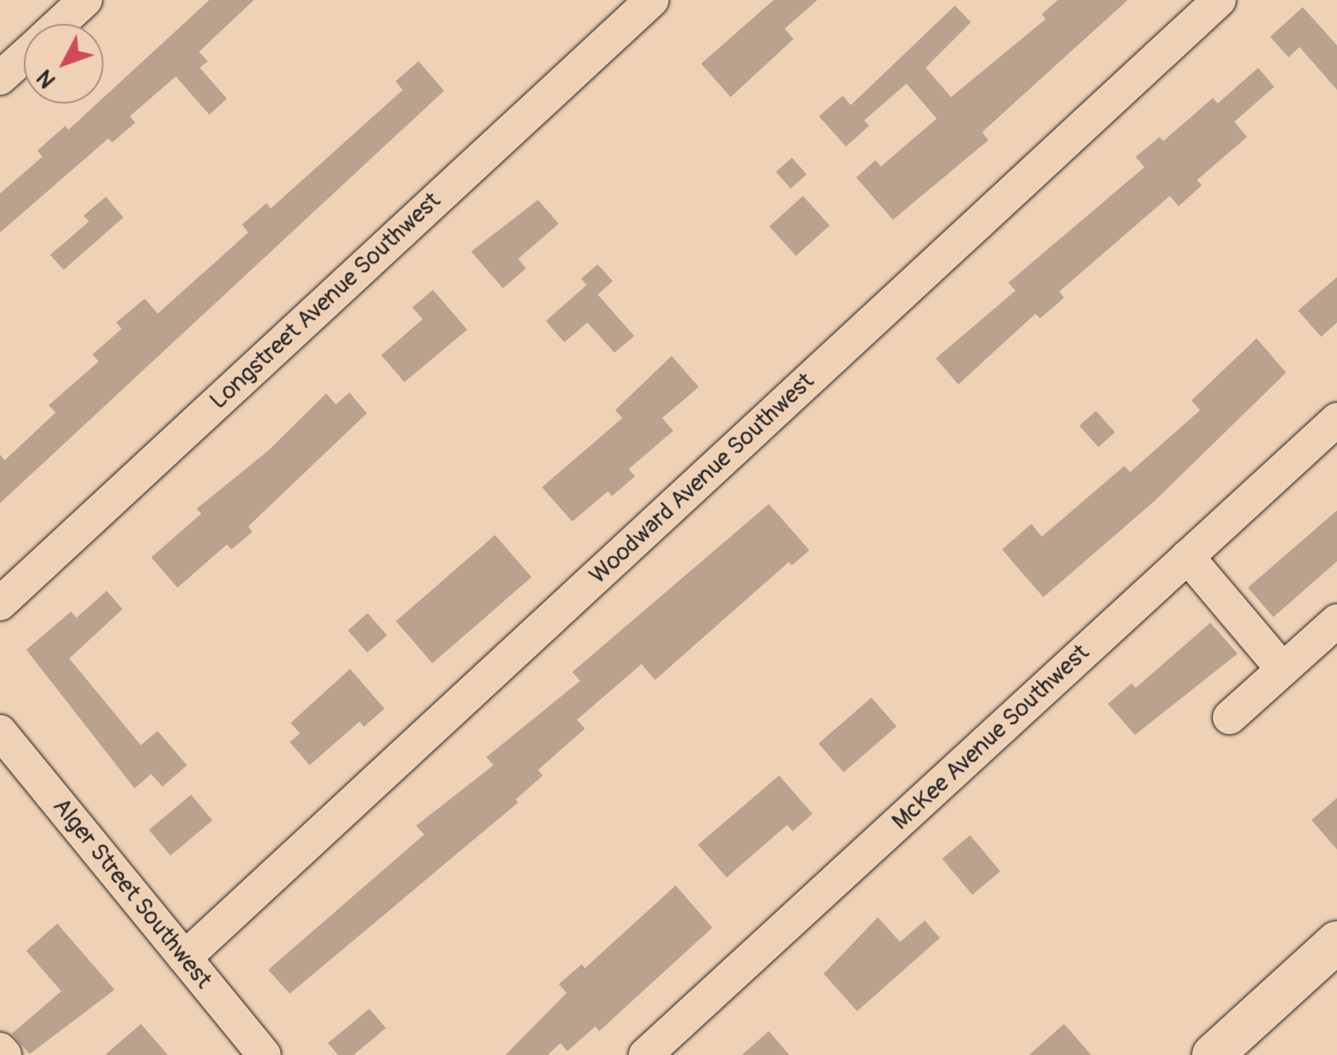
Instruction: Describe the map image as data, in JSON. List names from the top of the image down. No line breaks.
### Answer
{"streets":{"street":["Longstreet Avenue Southwest","Woodward Avenue Southwest","McKee Avenue Southwest","Alger Street Southwest"]},"crossings":[["Woodward Avenue Southwest","Alger Street Southwest"]],"north":"bottom left"}
